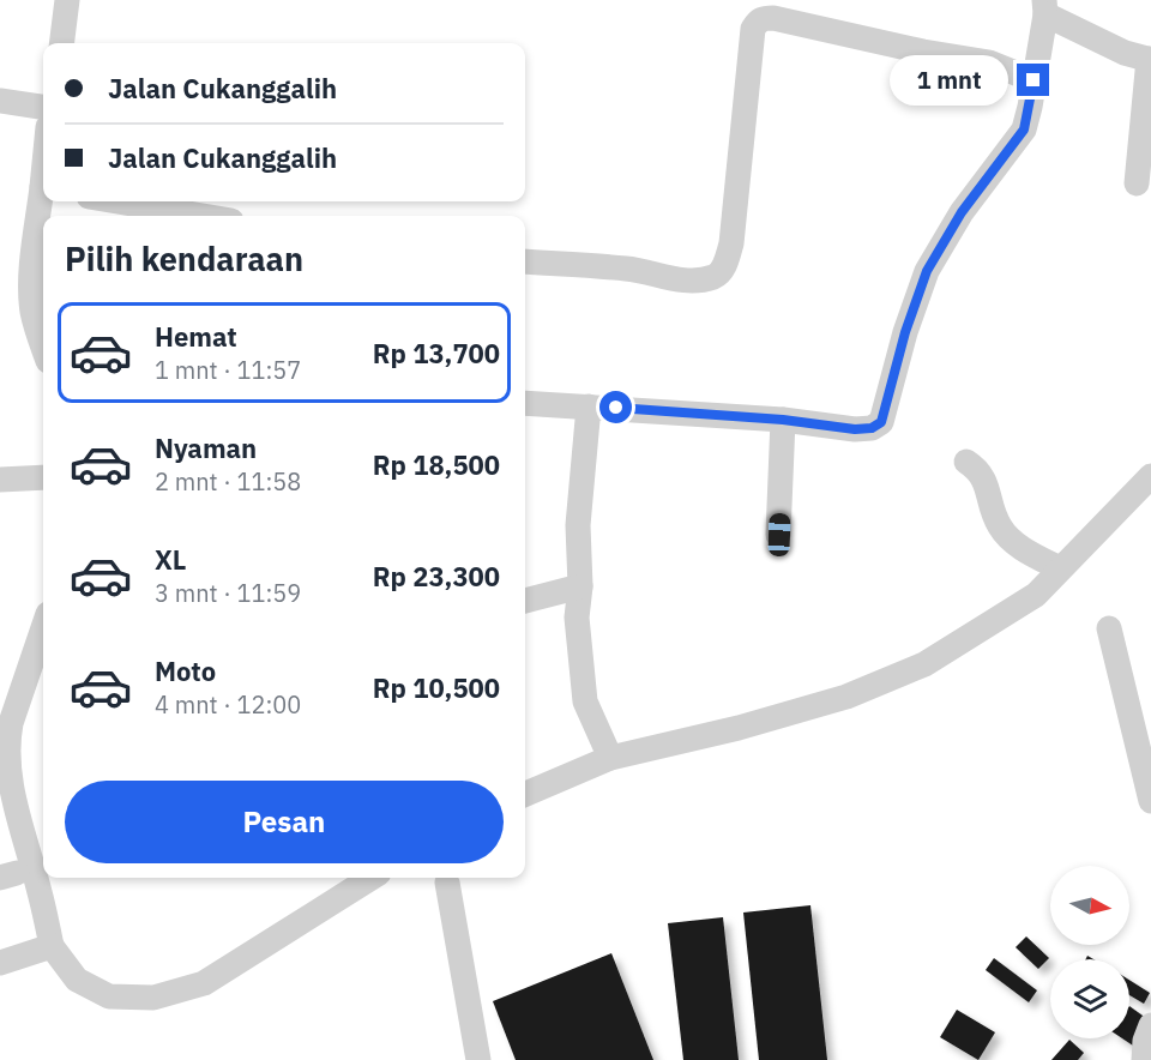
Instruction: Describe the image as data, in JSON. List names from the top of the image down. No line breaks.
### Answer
{"north":"right","page":{"banner":["Jalan Cukanggalih","Jalan Cukanggalih"],"bubble":"1 mnt","heading":"Pilih kendaraan","list":[{"name":"Hemat","note":"1 mnt · 11:57","value":"Rp 13,700"},{"name":"Nyaman","note":"2 mnt · 11:58","value":"Rp 18,500"},{"name":"XL","note":"3 mnt · 11:59","value":"Rp 23,300"},{"name":"Moto","note":"4 mnt · 12:00","value":"Rp 10,500"}],"buttons":"Pesan"}}
